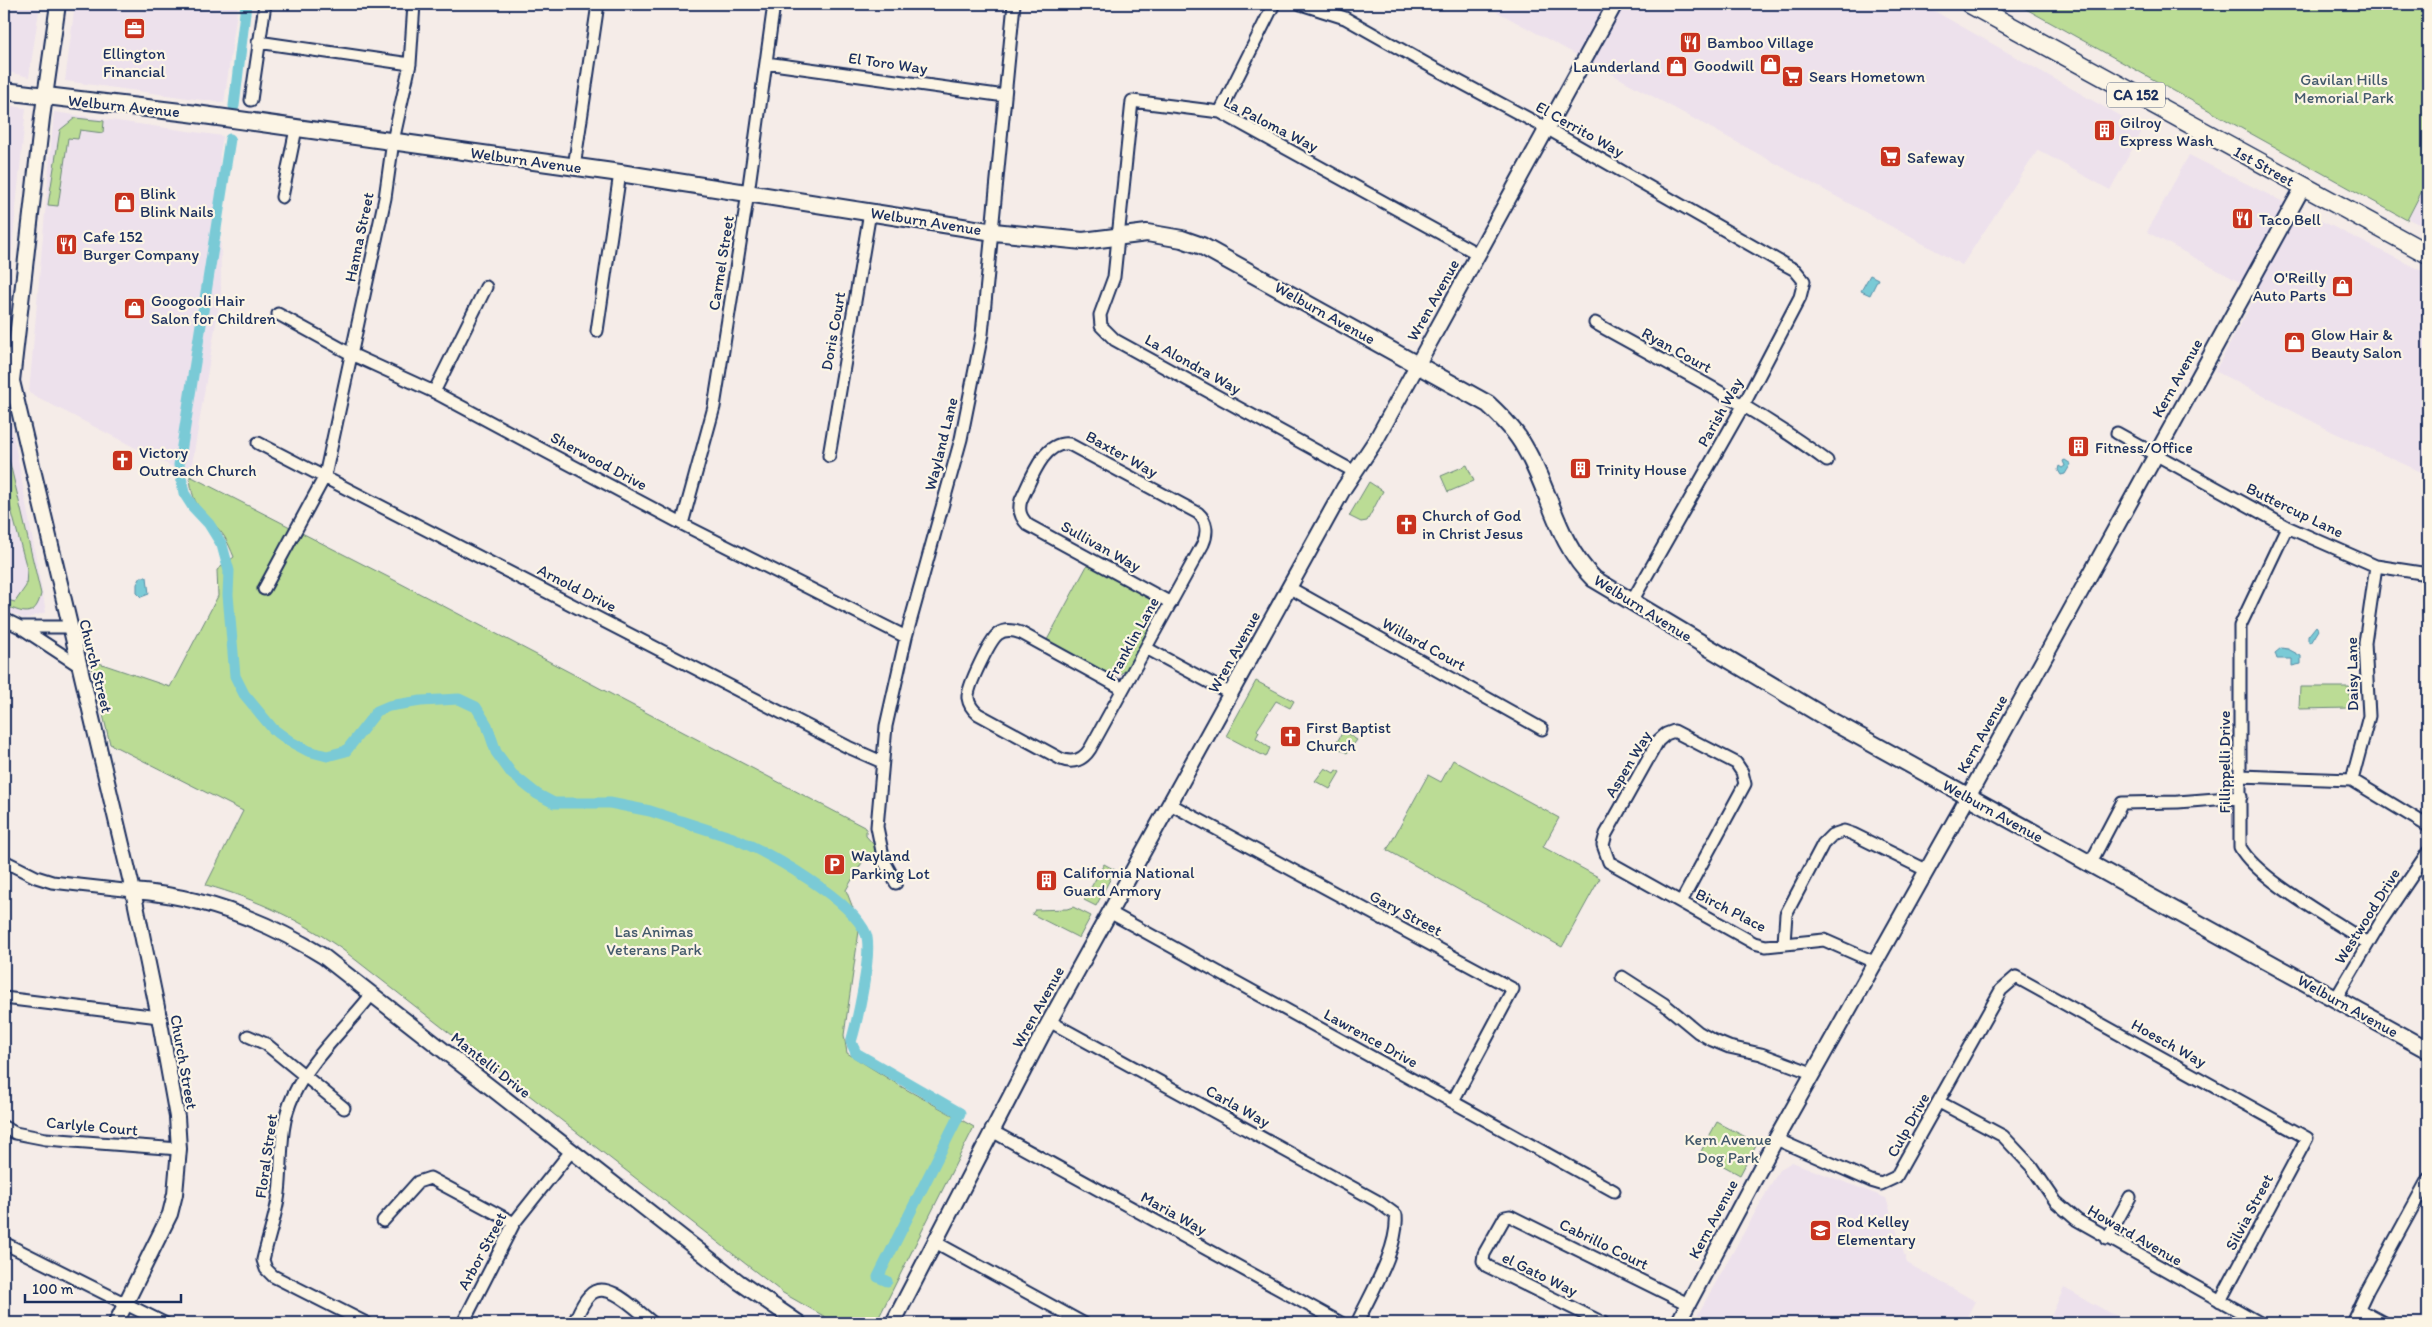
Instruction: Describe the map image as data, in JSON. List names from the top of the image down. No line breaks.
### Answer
{"streets":{"main road":["CA 152","Welburn Avenue","1st Street"],"street":["El Toro Way","La Paloma Way","El Cerrito Way","Hanna Street","Carmel Street","Wren Avenue","Doris Court","Ryan Court","La Alondra Way","Kern Avenue","Parish Way","Wayland Lane","Baxter Way","Sherwood Drive","Buttercup Lane","Sullivan Way","Arnold Drive","Franklin Lane","Willard Court","Church Street","Daisy Lane","Fillippelli Drive","Aspen Way","Birch Place","Gary Street","Westwood Drive","Lawrence Drive","Hoesch Way","Mantelli Drive","Carla Way","Culp Drive","Carlyle Court","Floral Street","Silvia Street","Maria Way","Howard Avenue","Cabrillo Court","Arbor Street","el Gato Way"]},"crossings":[["El Toro Way","Carmel Street"],["El Toro Way","Wayland Lane"],["Welburn Avenue","La Paloma Way"],["Welburn Avenue","Hanna Street"],["Welburn Avenue","Carmel Street"],["Welburn Avenue","Wren Avenue"],["Welburn Avenue","Doris Court"],["Welburn Avenue","La Alondra Way"],["Welburn Avenue","Kern Avenue"],["Welburn Avenue","Parish Way"],["Welburn Avenue","Wayland Lane"],["Welburn Avenue","Church Street"],["Welburn Avenue","Westwood Drive"],["La Paloma Way","Wren Avenue"],["La Paloma Way","La Alondra Way"],["El Cerrito Way","Wren Avenue"],["El Cerrito Way","Parish Way"],["1st Street","Kern Avenue"],["Hanna Street","Sherwood Drive"],["Hanna Street","Arnold Drive"],["Carmel Street","Sherwood Drive"],["Wren Avenue","La Alondra Way"],["Wren Avenue","Willard Court"],["Wren Avenue","Gary Street"],["Wren Avenue","Lawrence Drive"],["Wren Avenue","Carla Way"],["Wren Avenue","Maria Way"],["Ryan Court","Parish Way"],["Kern Avenue","Buttercup Lane"],["Kern Avenue","Birch Place"],["Kern Avenue","Culp Drive"],["Kern Avenue","Cabrillo Court"],["Wayland Lane","Sherwood Drive"],["Wayland Lane","Arnold Drive"],["Baxter Way","Sullivan Way"],["Baxter Way","Franklin Lane"],["Buttercup Lane","Daisy Lane"],["Buttercup Lane","Fillippelli Drive"],["Sullivan Way","Franklin Lane"],["Church Street","Mantelli Drive"],["Church Street","Carlyle Court"],["Fillippelli Drive","Westwood Drive"],["Aspen Way","Birch Place"],["Gary Street","Lawrence Drive"],["Hoesch Way","Culp Drive"],["Hoesch Way","Silvia Street"],["Mantelli Drive","Floral Street"],["Mantelli Drive","Arbor Street"],["Culp Drive","Howard Avenue"],["Silvia Street","Howard Avenue"],["Cabrillo Court","el Gato Way"]],"parks":["Gavilan Hills Memorial Park","Las Animas Veterans Park","Kern Avenue Dog Park"],"places":{"office":["Ellington Financial"],"restaurant":["Bamboo Village","Taco Bell","Cafe 152 Burger Company"],"shop":["Goodwill","Launderland","Blink Blink Nails","O'Reilly Auto Parts","Googooli Hair Salon for Children","Glow Hair & Beauty Salon"],"supermarket":["Sears Hometown","Safeway"],"building":["Gilroy Express Wash","Fitness/Office","Trinity House","California National Guard Armory"],"church":["Victory Outreach Church","Church of God in Christ Jesus","First Baptist Church"],"parking":["Wayland Parking Lot"],"school or university":["Rod Kelley Elementary"]},"scale_bar":"100 m"}
